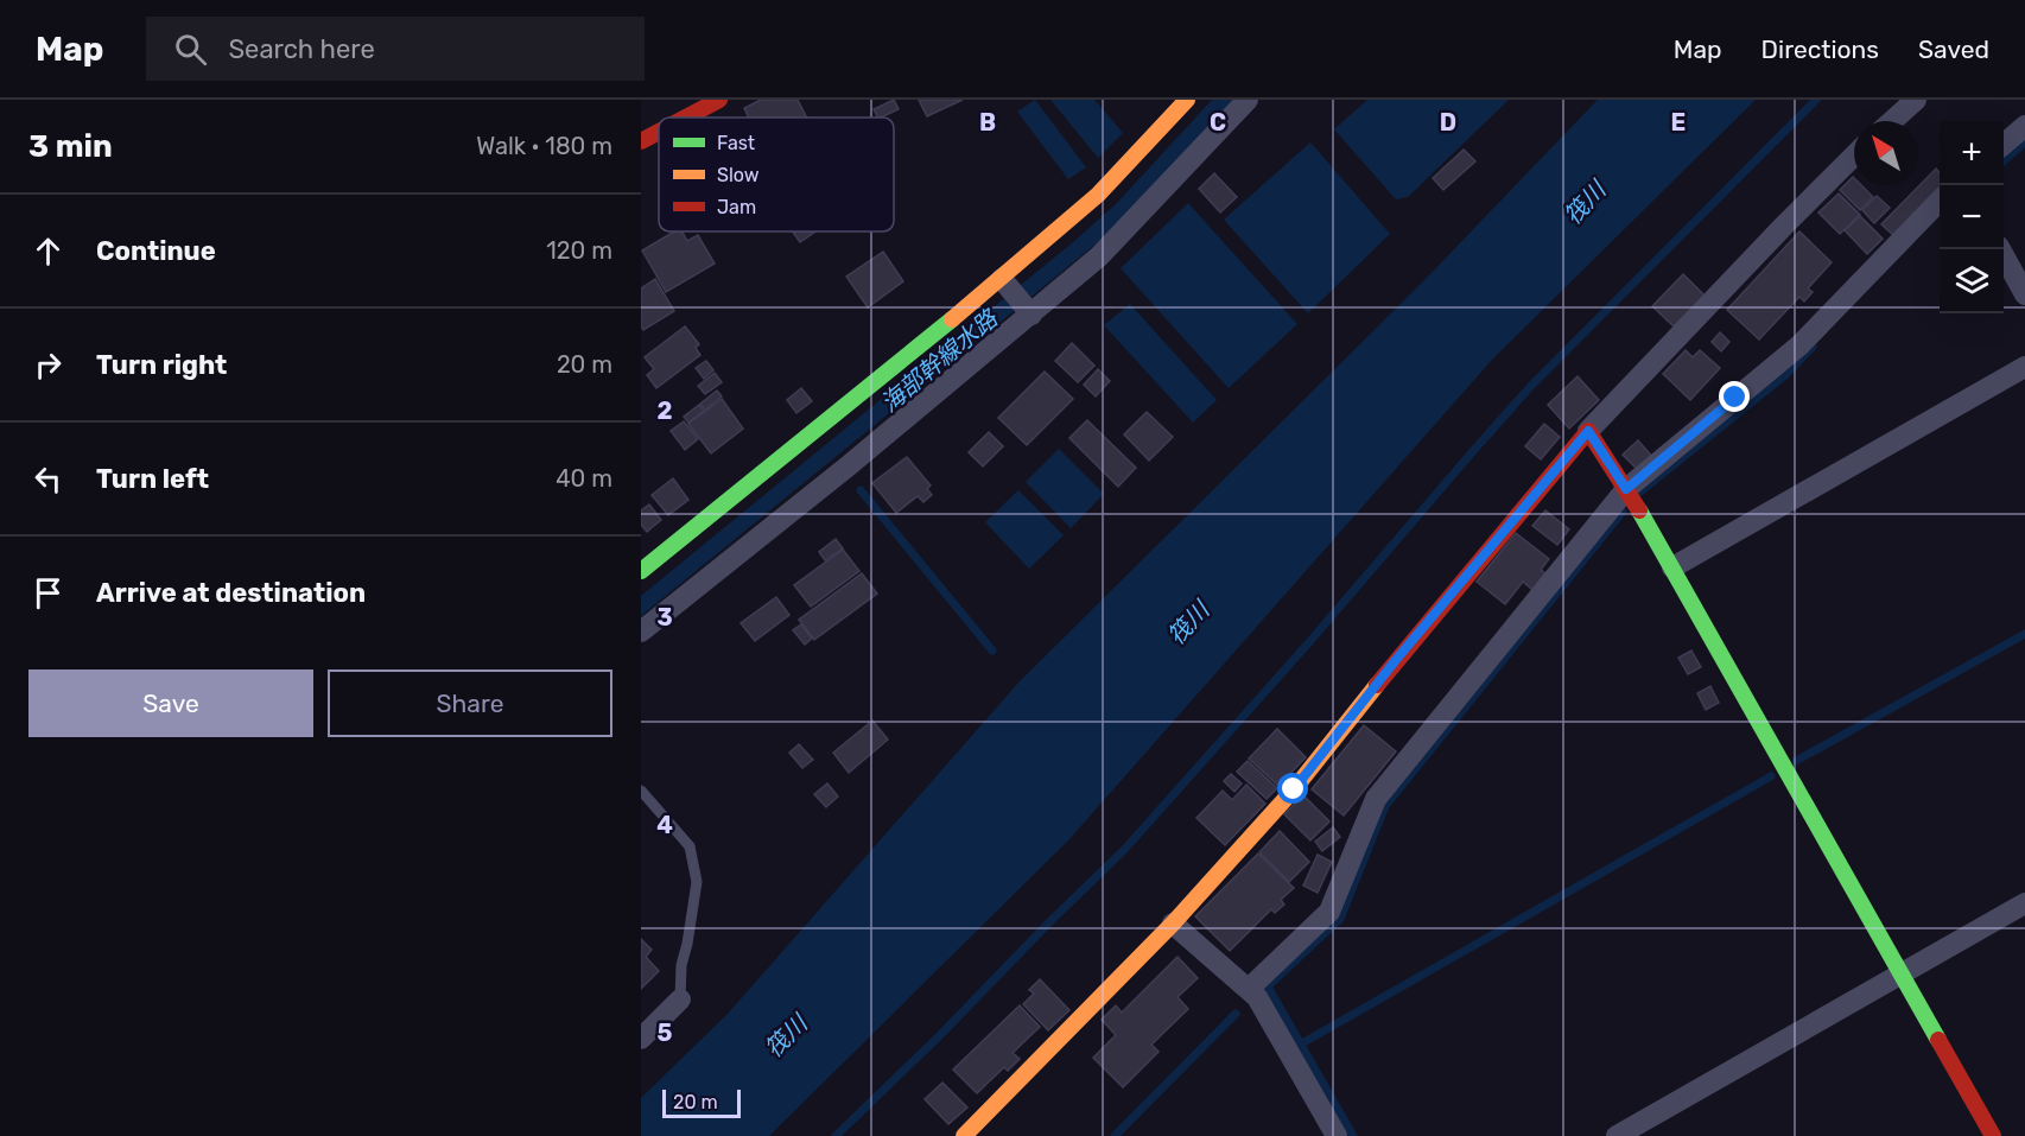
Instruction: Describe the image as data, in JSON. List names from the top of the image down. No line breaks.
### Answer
{"water":["筏川","海部幹線水路"],"legend":["Fast","Slow","Jam"],"scale_bar":"20 m","north":"top left","page":{"header":"Map","search":"Search here","nav":["Map","Directions","Saved"],"heading":["3 min","Walk · 180 m"],"map_buttons":["+","−"],"list":[["Continue","120 m"],["Turn right","20 m"],["Turn left","40 m"],"Arrive at destination"],"buttons":["Save","Share"],"scale":"20 m"},"grid":{"columns":["B","C","D","E"],"rows":["2","3","4","5"]}}
